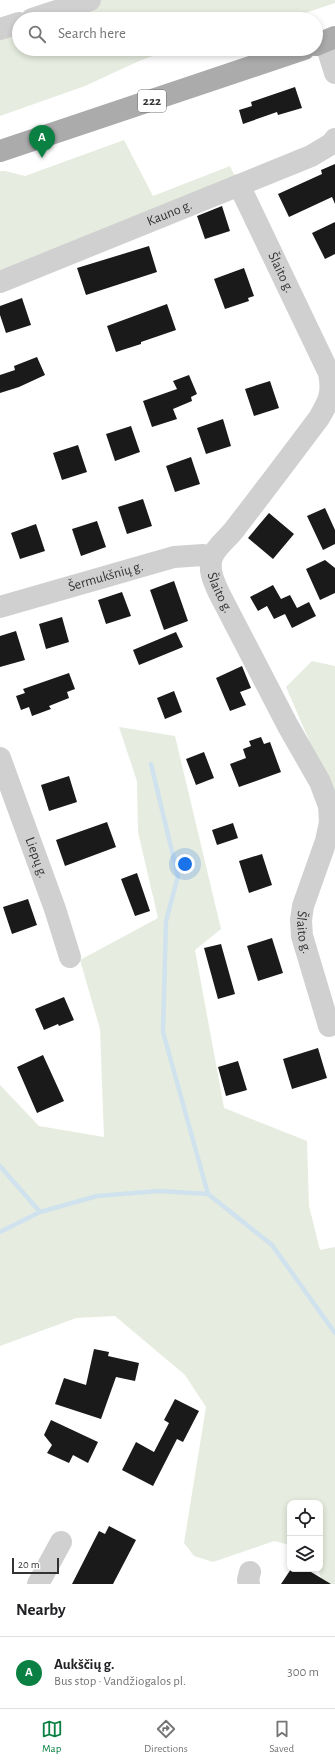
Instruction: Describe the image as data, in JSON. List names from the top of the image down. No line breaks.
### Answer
{"streets":{"main road":["222"],"street":["Kauno g.","Šlaito g.","Šermukšnių g.","Liepų g."]},"crossings":[["Kauno g.","Šlaito g."],["Šlaito g.","Šermukšnių g."]],"scale_bar":"20 m","page":{"search":"Search here","pins":"A","scale":"20 m","heading":"Nearby","list":[{"mark":"A","name":"Aukščių g.","note":"Bus stop · Vandžiogalos pl.","value":"300 m"}],"nav":["Map","Directions","Saved"]}}
